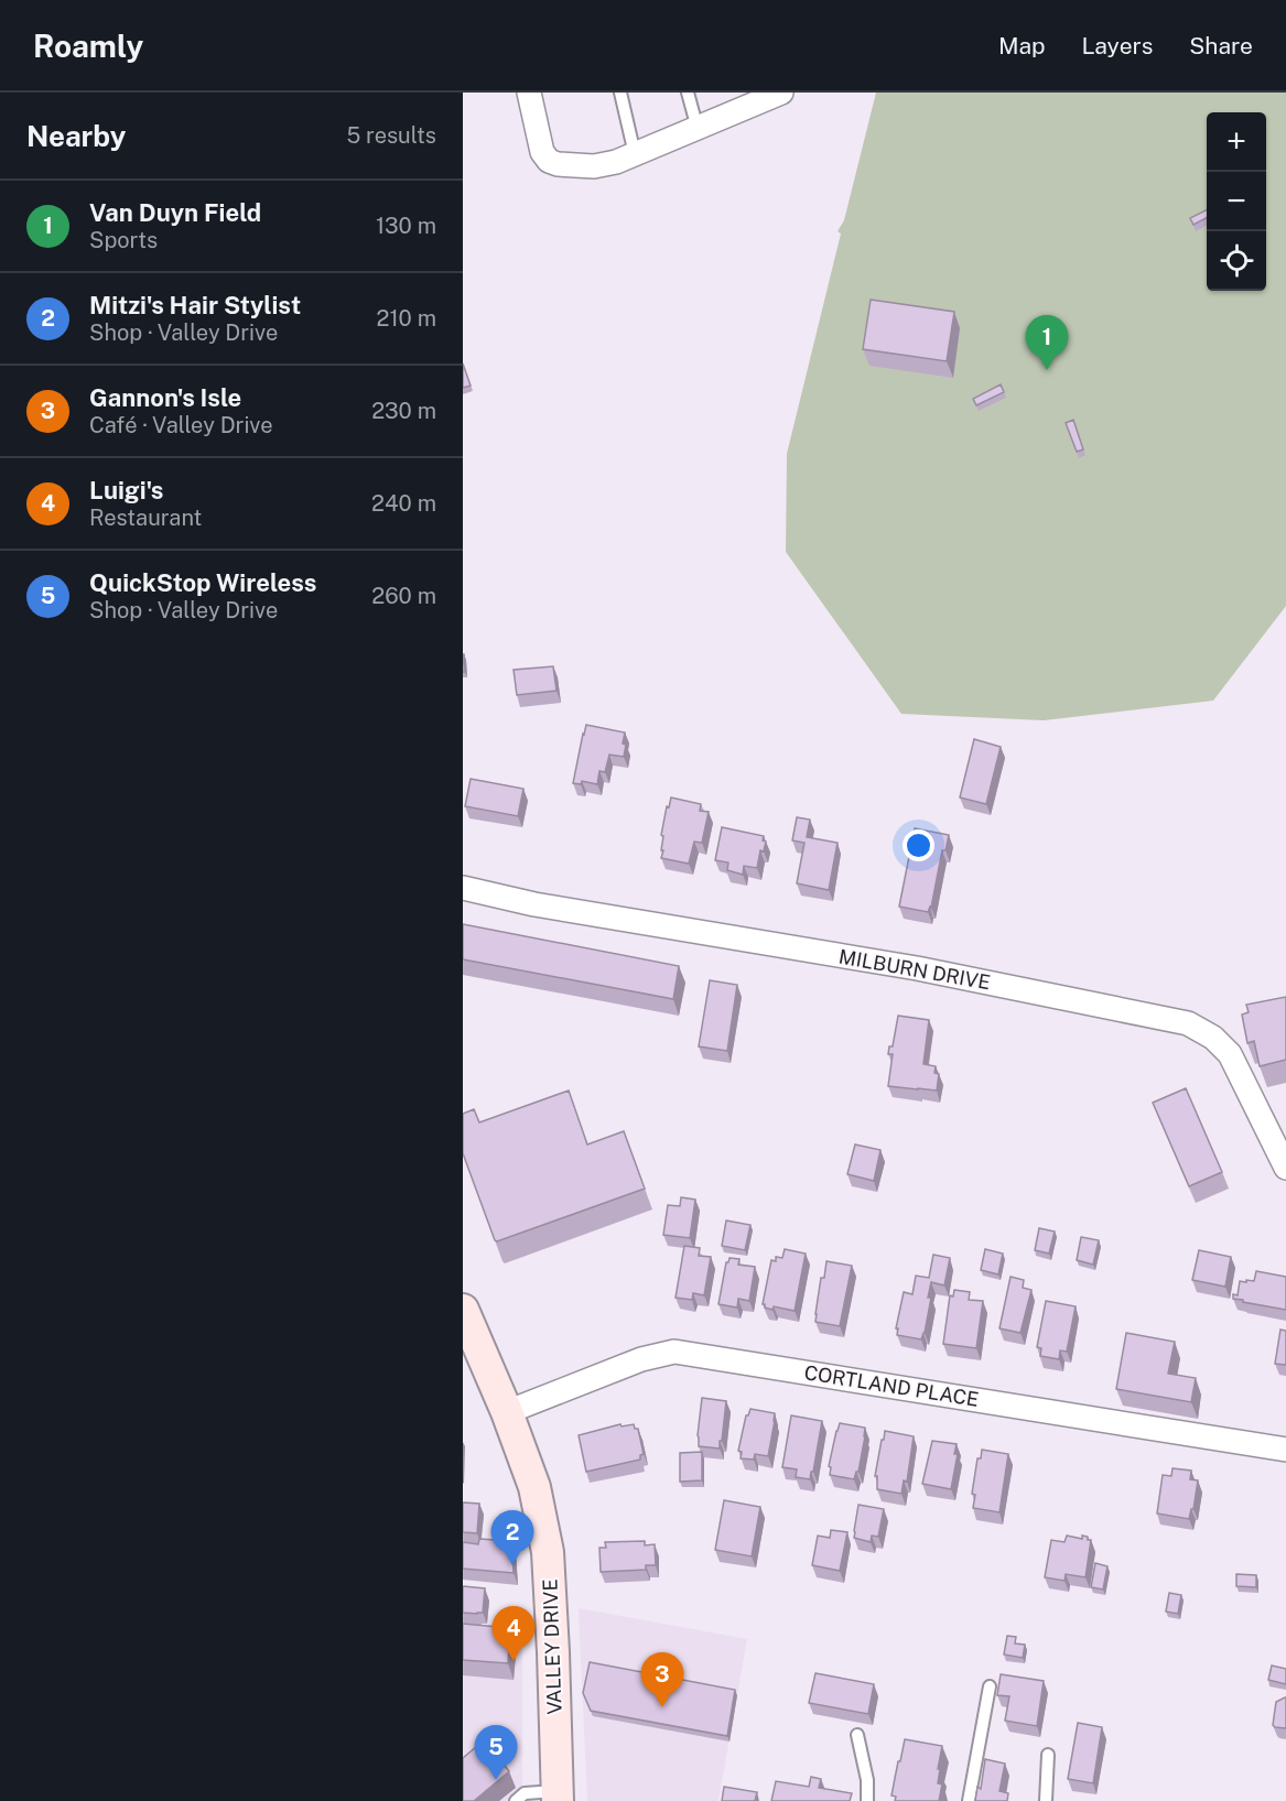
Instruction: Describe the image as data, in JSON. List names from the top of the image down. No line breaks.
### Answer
{"streets":{"main road":["VALLEY DRIVE"],"street":["MILBURN DRIVE","CORTLAND PLACE"]},"crossings":[["CORTLAND PLACE","VALLEY DRIVE"]],"page":{"header":"Roamly","nav":["Map","Layers","Share"],"heading":["Nearby","5 results"],"map_buttons":["+","−"],"list":[{"mark":"1","name":"Van Duyn Field","note":"Sports","value":"130 m"},{"mark":"2","name":"Mitzi's Hair Stylist","note":"Shop · Valley Drive","value":"210 m"},{"mark":"3","name":"Gannon's Isle","note":"Café · Valley Drive","value":"230 m"},{"mark":"4","name":"Luigi's","note":"Restaurant","value":"240 m"},{"mark":"5","name":"QuickStop Wireless","note":"Shop · Valley Drive","value":"260 m"}],"pins":["1","2","4","3","5"]}}
